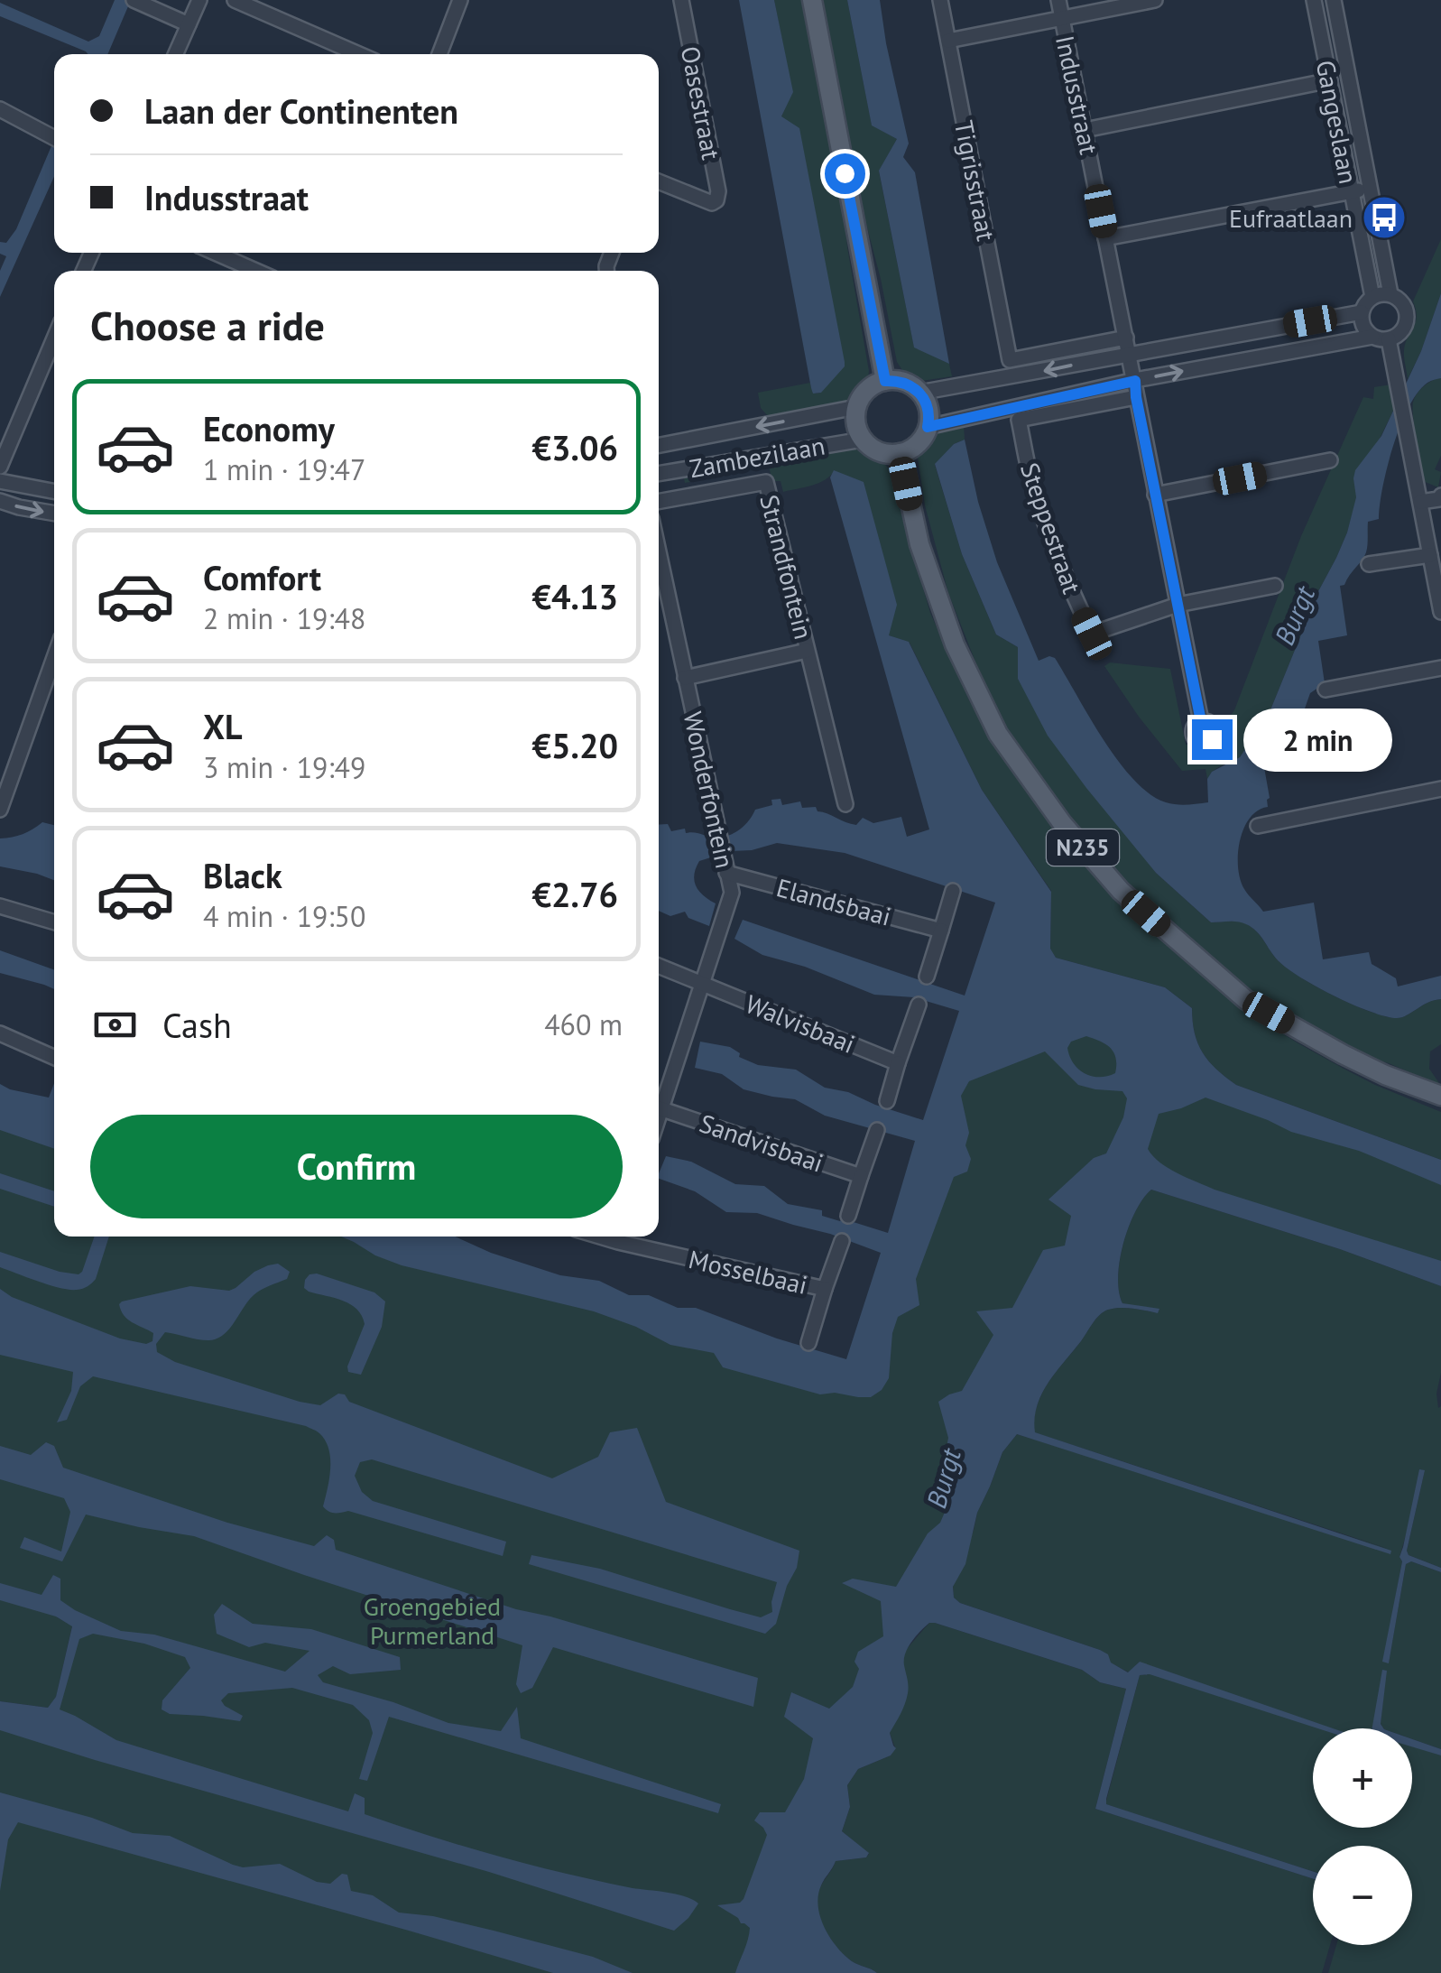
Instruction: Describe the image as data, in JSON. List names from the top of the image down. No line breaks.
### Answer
{"streets":{"main road":["N235"],"street":["Indusstraat","Oasestraat","Gangeslaan","Tigrisstraat","Zambezilaan","Steppestraat","Strandfontein","Wonderfontein","Elandsbaai","Walvisbaai","Sandvisbaai","Mosselbaai"]},"crossings":[["Indusstraat","Tigrisstraat"],["Indusstraat","Steppestraat"],["Zambezilaan","Strandfontein"],["Zambezilaan","N235"],["Strandfontein","Wonderfontein"],["Wonderfontein","Elandsbaai"],["Wonderfontein","Walvisbaai"]],"water":["Burgt"],"parks":["Groengebied Purmerland"],"places":{"bus stop":["Eufraatlaan"]},"page":{"banner":["Laan der Continenten","Indusstraat"],"heading":"Choose a ride","list":[{"name":"Economy","note":"1 min · 19:47","value":"€3.06"},{"name":"Comfort","note":"2 min · 19:48","value":"€4.13"},{"name":"XL","note":"3 min · 19:49","value":"€5.20"},{"name":"Black","note":"4 min · 19:50","value":"€2.76"}],"bubble":"2 min","pay":["Cash","460 m"],"buttons":"Confirm","map_buttons":["+","−"]}}
